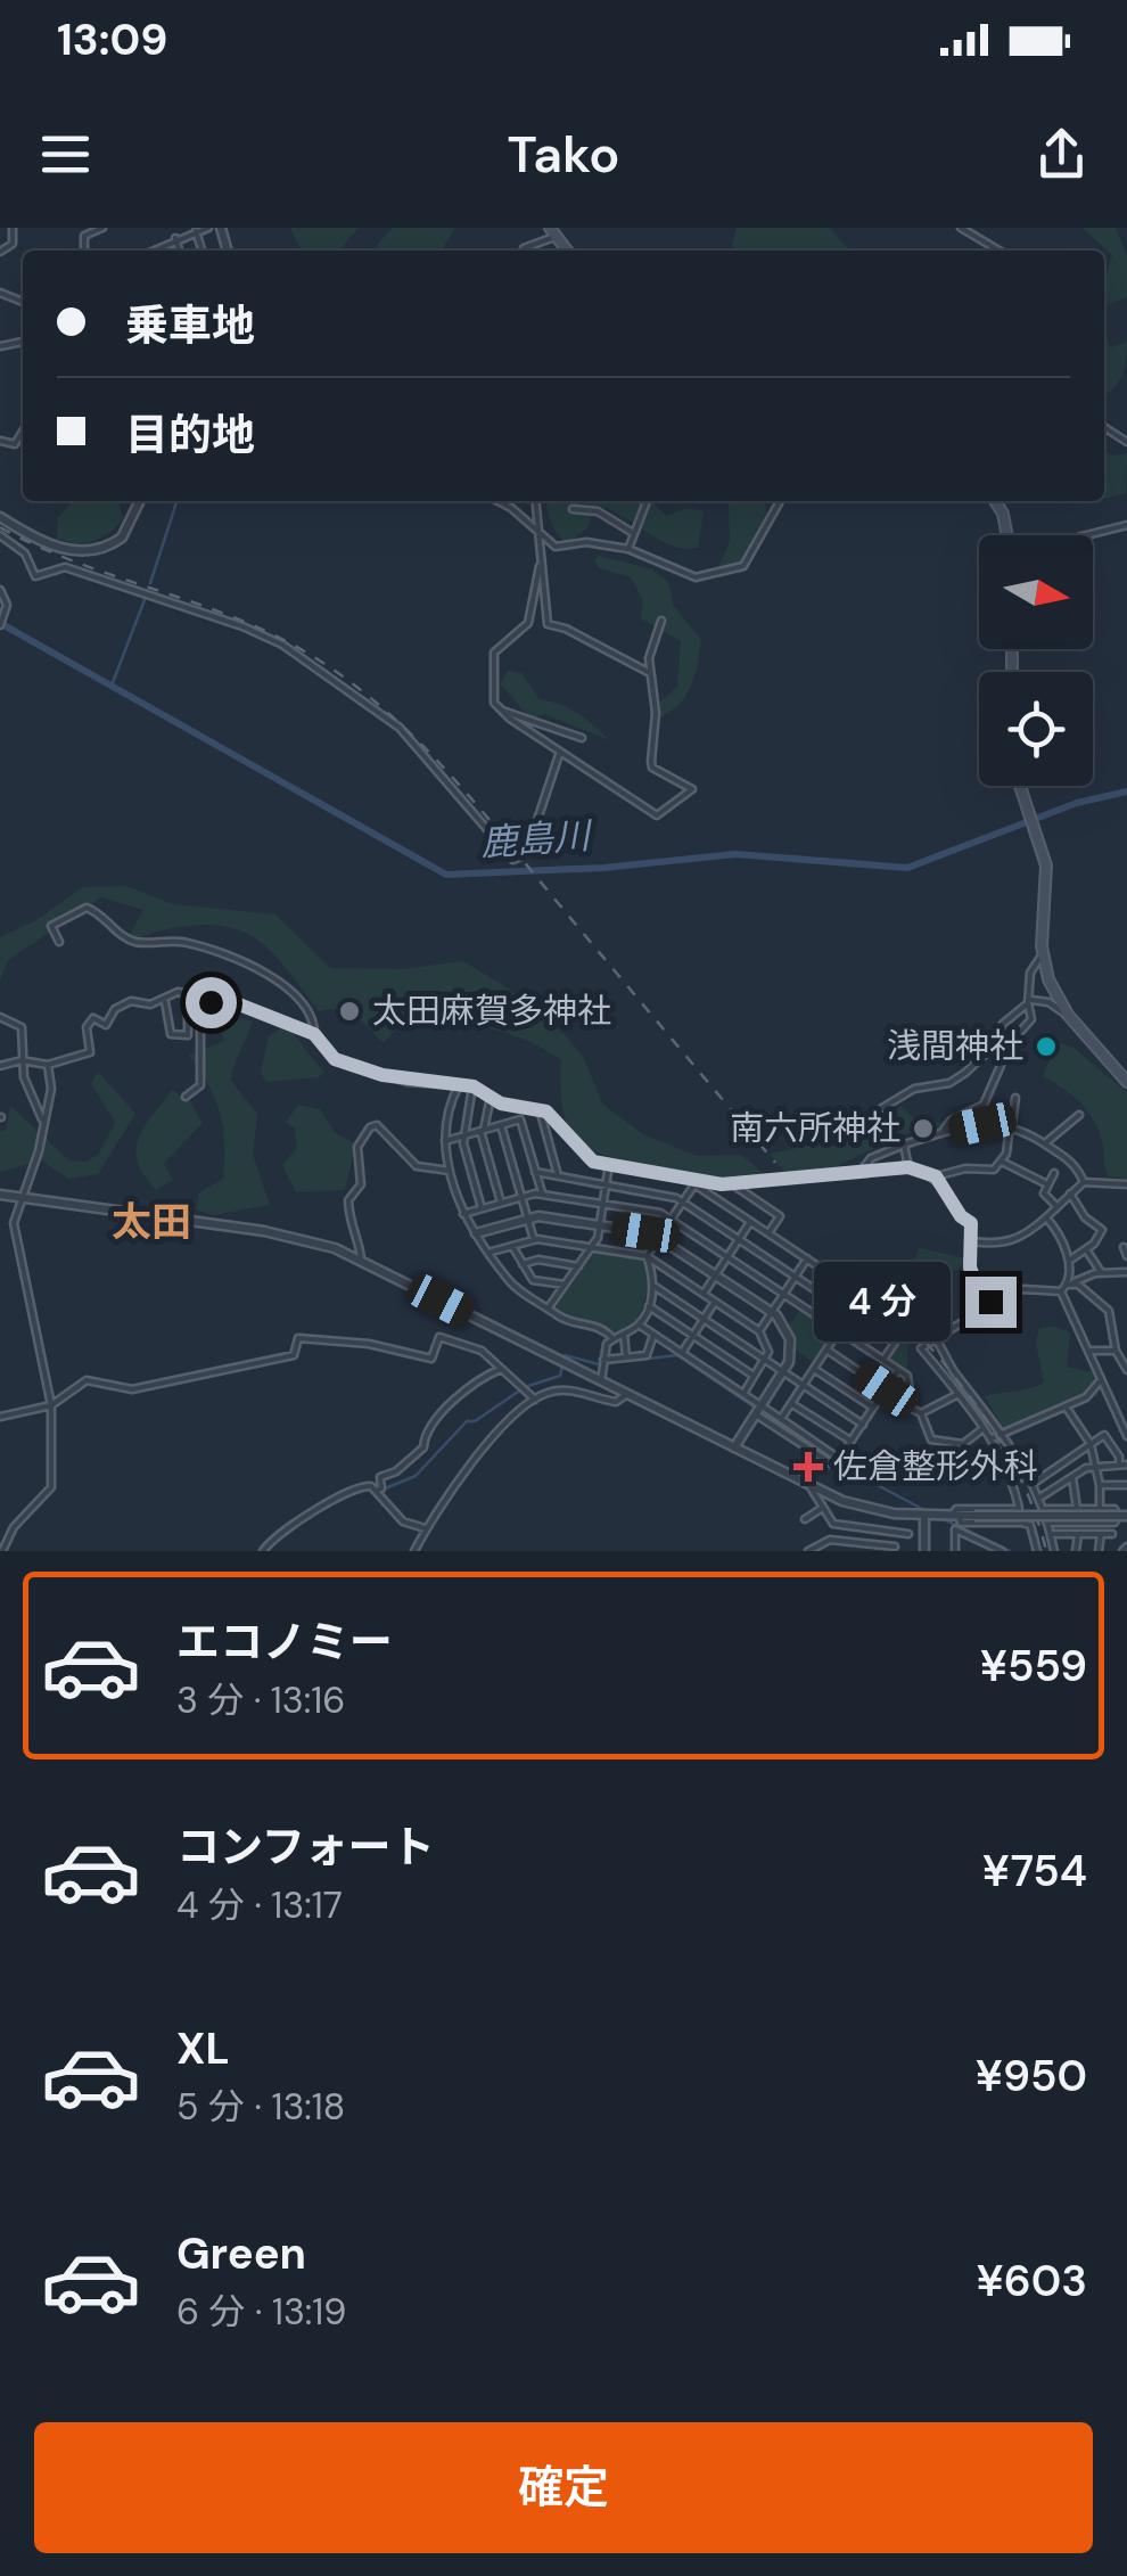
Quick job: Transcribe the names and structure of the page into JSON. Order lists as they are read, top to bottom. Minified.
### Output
{"districts":["太田"],"water":["鹿島川"],"places":{"other":["太田麻賀多神社","浅間神社","南六所神社"],"health":["佐倉整形外科"]},"north":"right","page":{"status":"13:09","header":"Tako","banner":["乗車地","目的地"],"bubble":"4 分","list":[{"name":"エコノミー","note":"3 分 · 13:16","value":"¥559"},{"name":"コンフォート","note":"4 分 · 13:17","value":"¥754"},{"name":"XL","note":"5 分 · 13:18","value":"¥950"},{"name":"Green","note":"6 分 · 13:19","value":"¥603"}],"buttons":"確定"}}
